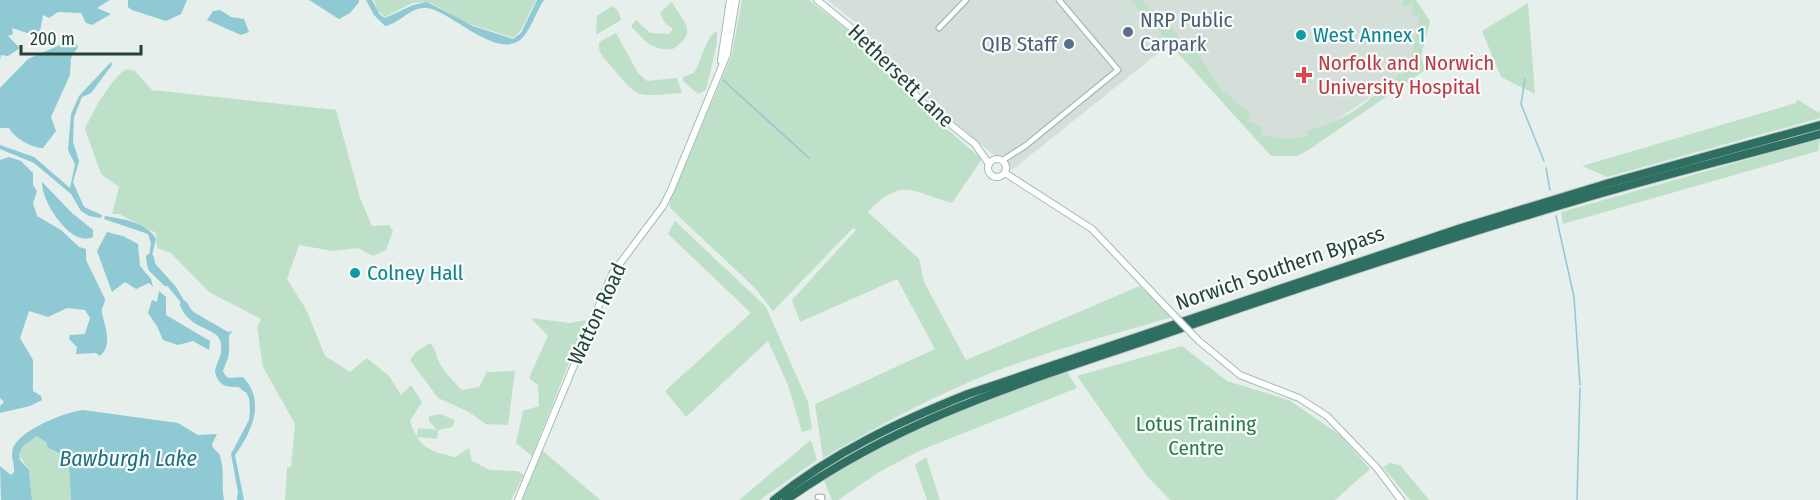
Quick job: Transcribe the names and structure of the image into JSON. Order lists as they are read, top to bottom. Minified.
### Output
{"streets":{"highway":["Norwich Southern Bypass"],"street":["Hethersett Lane","Watton Road"]},"water":["Bawburgh Lake"],"parks":["Lotus Training Centre"],"places":{"other":["NRP Public Carpark","West Annex 1","QIB Staff","Colney Hall"],"health":["Norfolk and Norwich University Hospital"]},"scale_bar":"200 m"}
